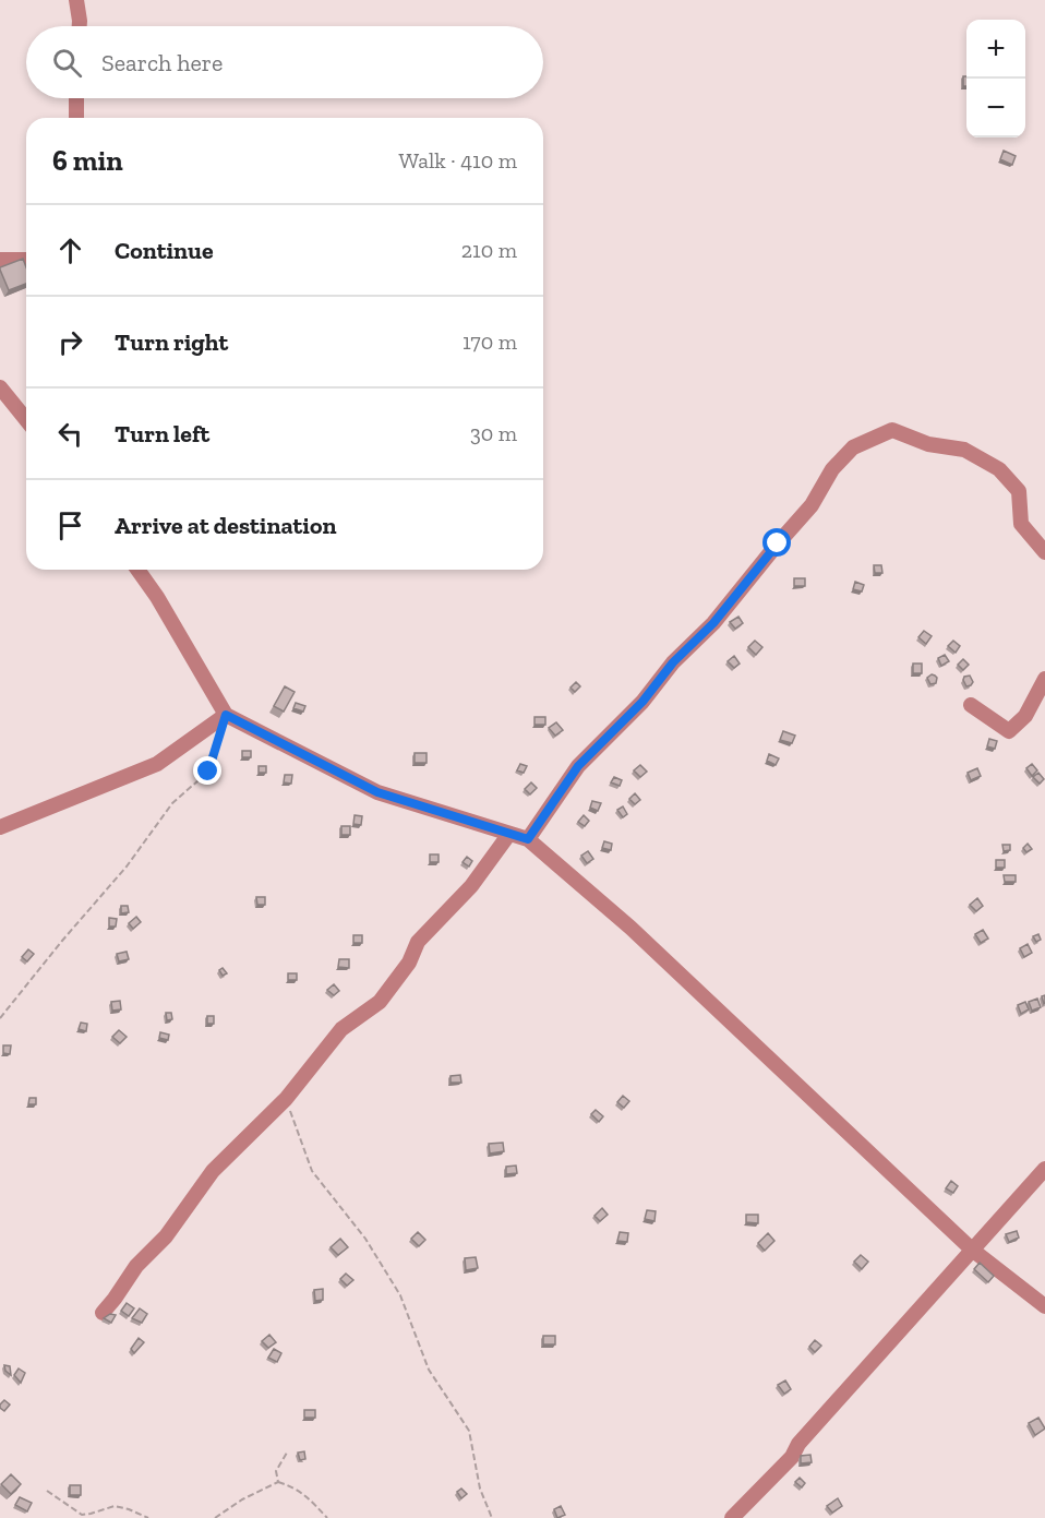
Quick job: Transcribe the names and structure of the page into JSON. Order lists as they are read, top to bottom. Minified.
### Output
{"page":{"map_buttons":["+","−"],"search":"Search here","heading":["6 min","Walk · 410 m"],"list":[["Continue","210 m"],["Turn right","170 m"],["Turn left","30 m"],"Arrive at destination"]}}
